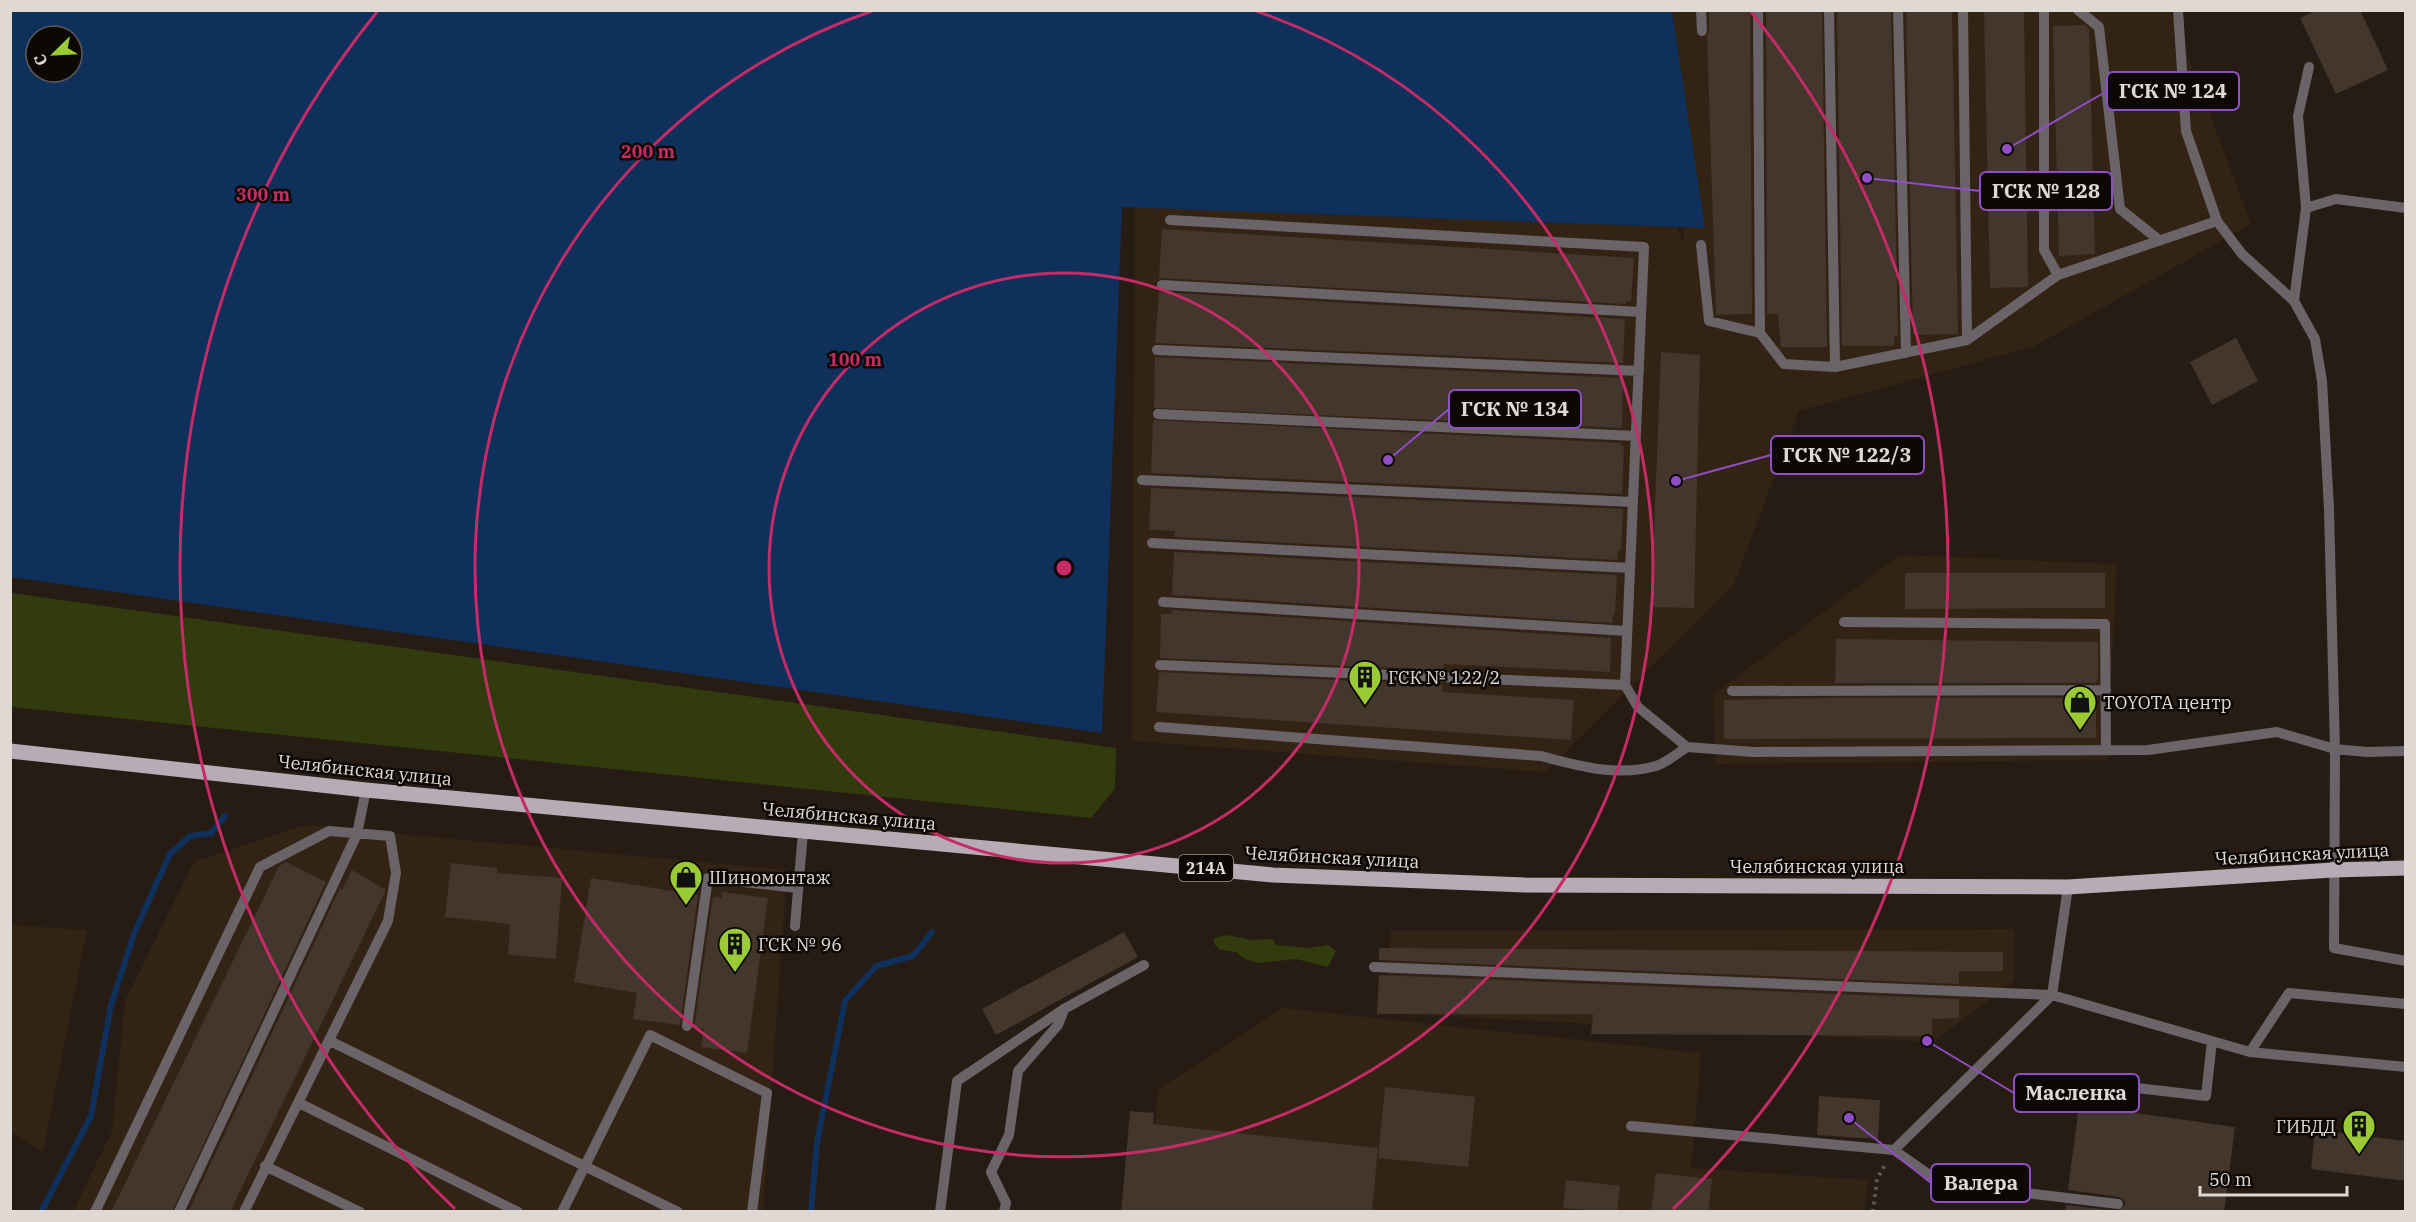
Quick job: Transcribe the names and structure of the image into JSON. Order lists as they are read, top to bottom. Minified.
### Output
{"streets":{"main road":["Челябинская улица","214А"]},"places":{"other":["ГСК № 124","ГСК № 128","ГСК № 134","ГСК № 122/3","Масленка","Валера"],"building":["ГСК № 122/2","ГСК № 96","ГИБДД"],"shop":["TOYOTA центр","Шиномонтаж"]},"scale_bar":"50 m","north":"bottom left","rings":["200 m","300 m","100 m"]}
